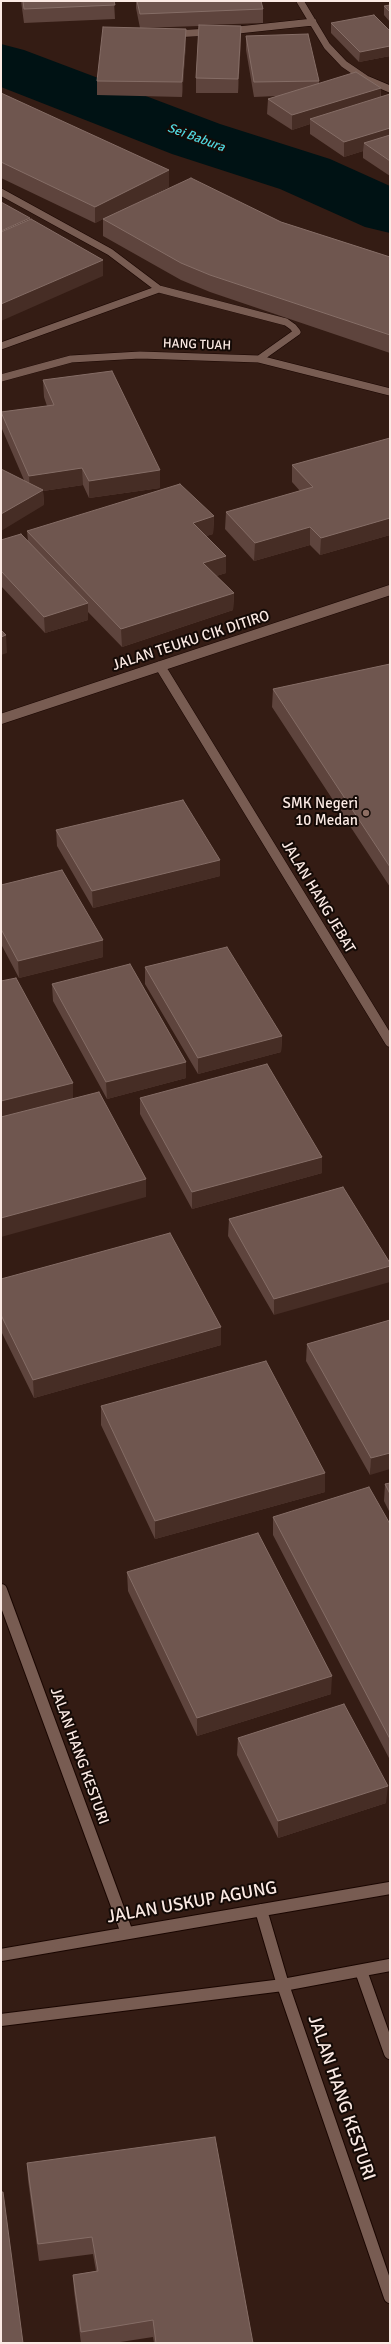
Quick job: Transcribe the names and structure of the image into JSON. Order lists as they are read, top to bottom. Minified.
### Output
{"streets":{"street":["HANG TUAH","JALAN TEUKU CIK DITIRO","JALAN HANG JEBAT","JALAN HANG KESTURI","JALAN USKUP AGUNG"]},"crossings":[["JALAN TEUKU CIK DITIRO","JALAN HANG JEBAT"],["JALAN HANG KESTURI","JALAN USKUP AGUNG"]],"water":["Sei Babura"],"places":["SMK Negeri 10 Medan"]}
